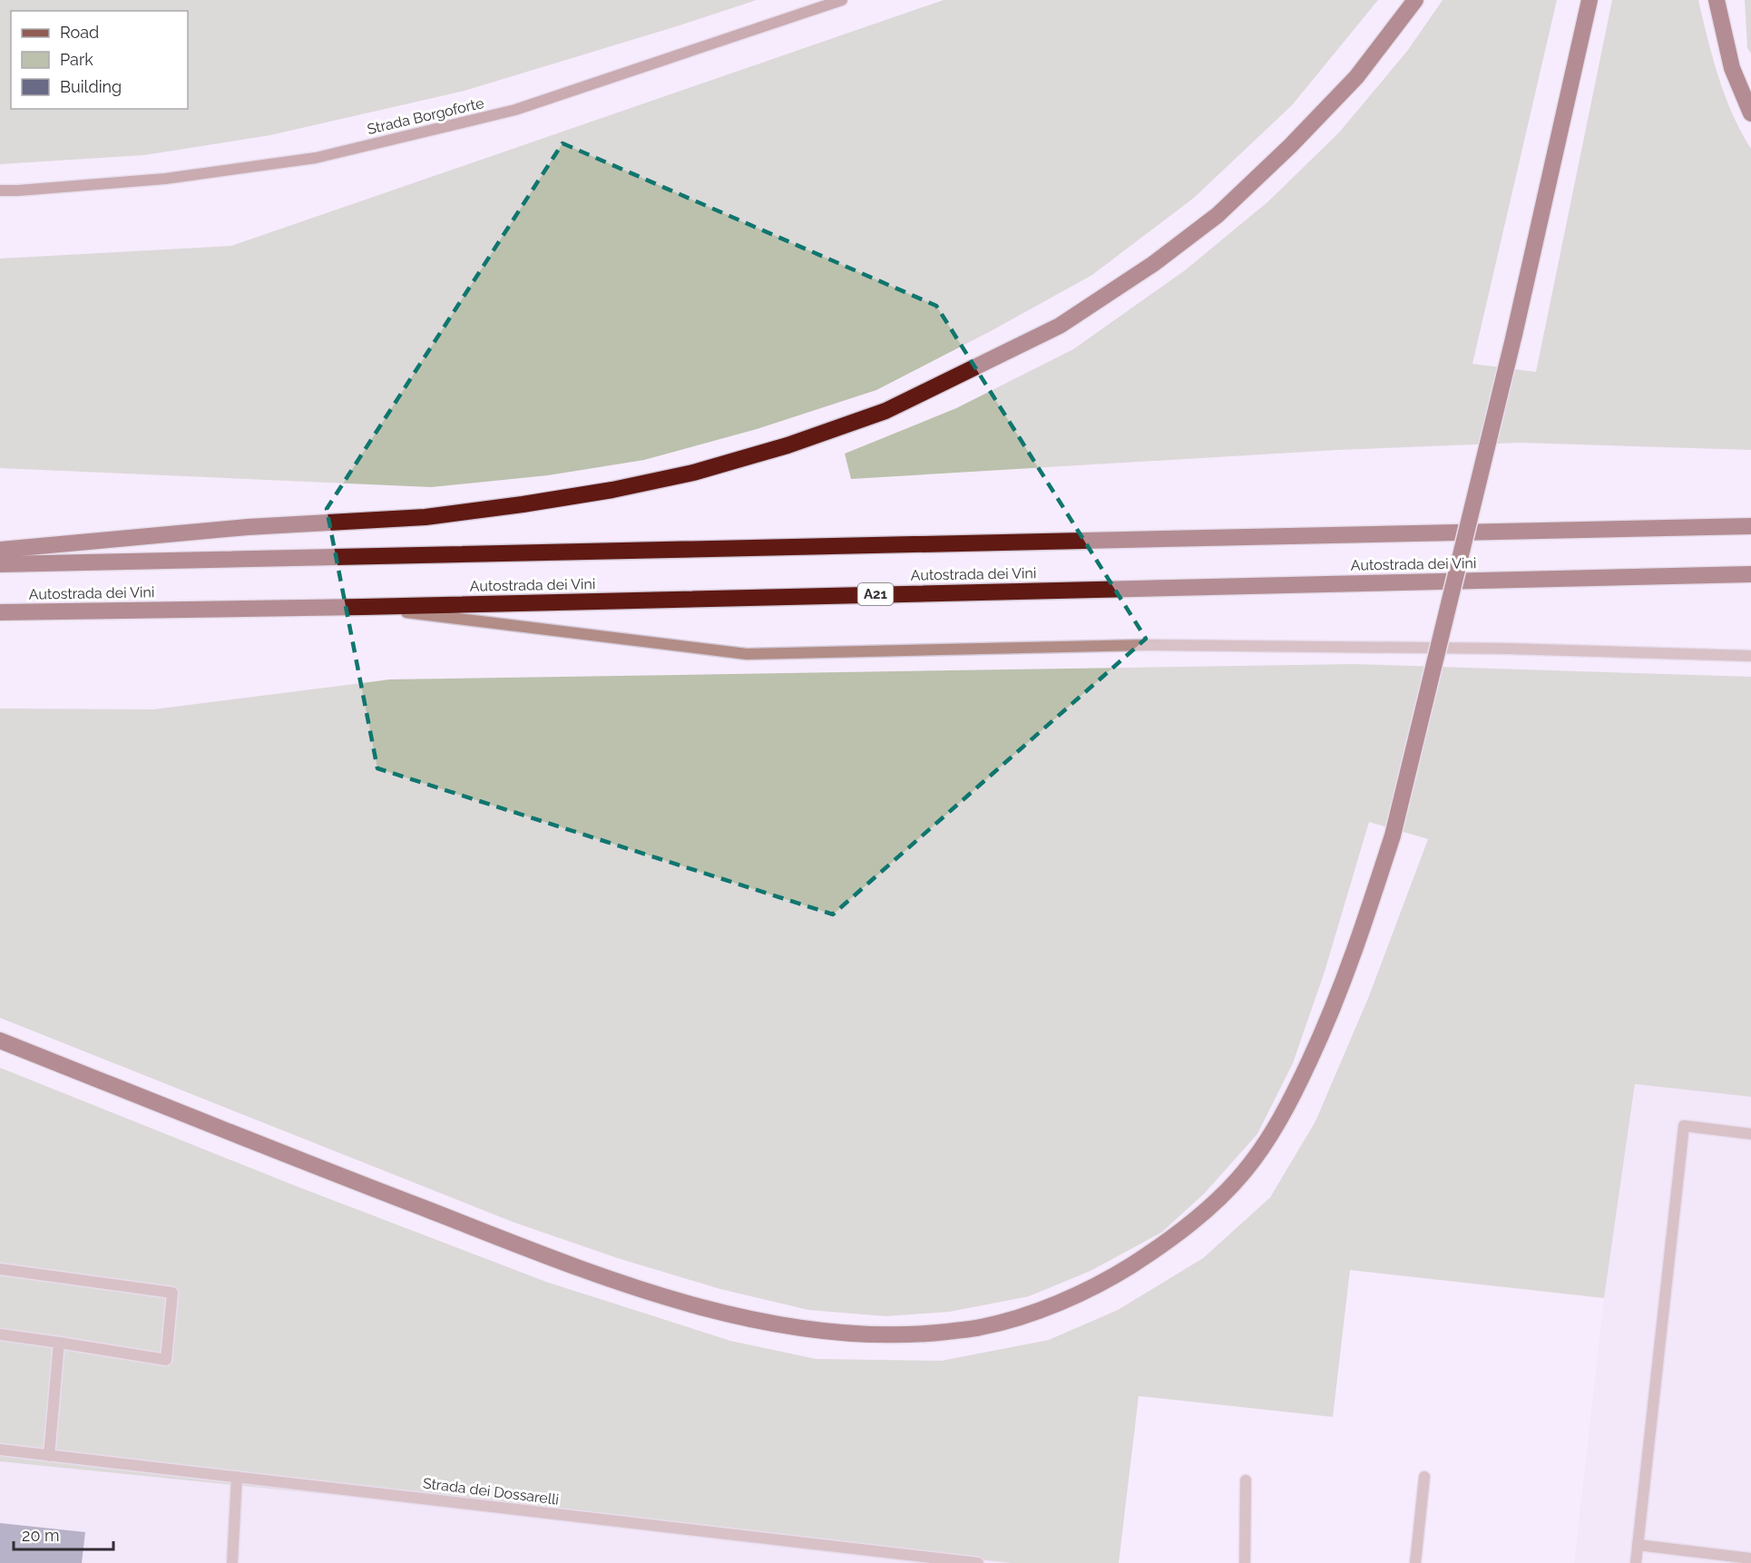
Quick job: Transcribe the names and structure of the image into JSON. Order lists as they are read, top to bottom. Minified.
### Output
{"streets":{"highway":["Autostrada dei Vini","A21"],"main road":["Strada Borgoforte"],"street":["Strada dei Dossarelli"]},"legend":["Road","Park","Building"],"scale_bar":"20 m"}
